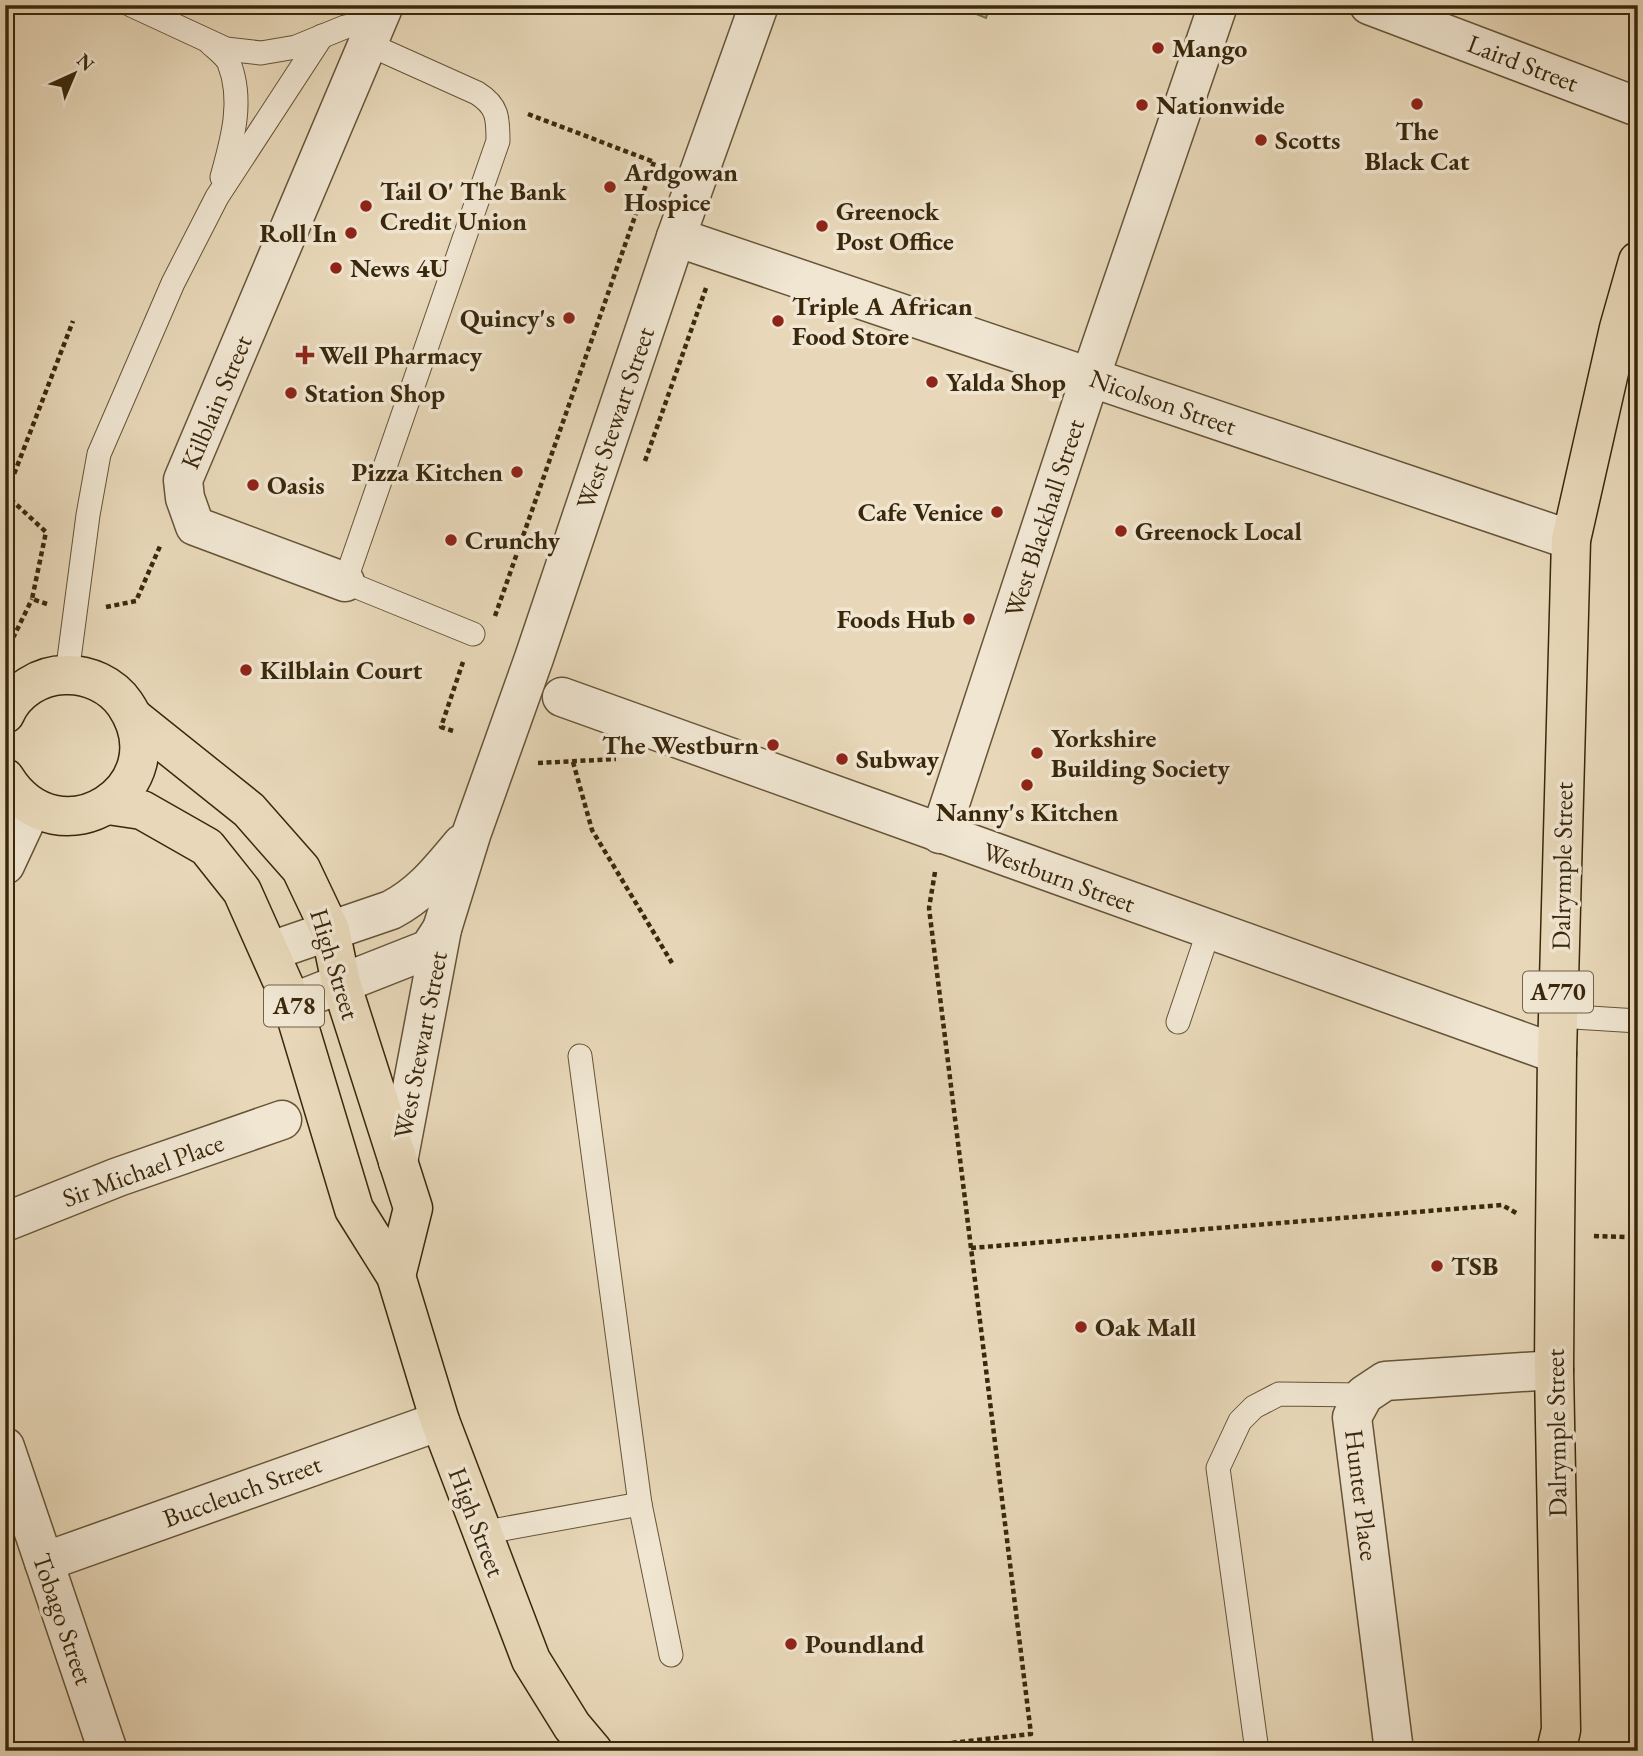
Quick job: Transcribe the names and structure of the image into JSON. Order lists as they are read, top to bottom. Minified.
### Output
{"streets":{"main road":["Dalrymple Street","High Street","A770","A78"],"street":["Laird Street","Kilblain Street","Nicolson Street","West Stewart Street","West Blackhall Street","Westburn Street","Sir Michael Place","Buccleuch Street","Hunter Place","Tobago Street"]},"crossings":[["Nicolson Street","West Stewart Street"],["Nicolson Street","West Blackhall Street"],["Nicolson Street","Dalrymple Street"],["West Stewart Street","High Street"],["West Blackhall Street","Westburn Street"],["Dalrymple Street","Westburn Street"],["Dalrymple Street","Hunter Place"],["High Street","A78"],["High Street","Buccleuch Street"],["Buccleuch Street","Tobago Street"]],"places":{"other":["Mango","The Black Cat","Nationwide","Scotts","Ardgowan Hospice","Tail O' The Bank Credit Union","Greenock Post Office","Roll In","News 4U","Quincy's","Triple A African Food Store","Yalda Shop","Station Shop","Pizza Kitchen","Oasis","Cafe Venice","Greenock Local","Crunchy","Foods Hub","Kilblain Court","The Westburn","Yorkshire Building Society","Subway","Nanny's Kitchen","TSB","Oak Mall","Poundland"],"health":["Well Pharmacy"]},"north":"top right"}
